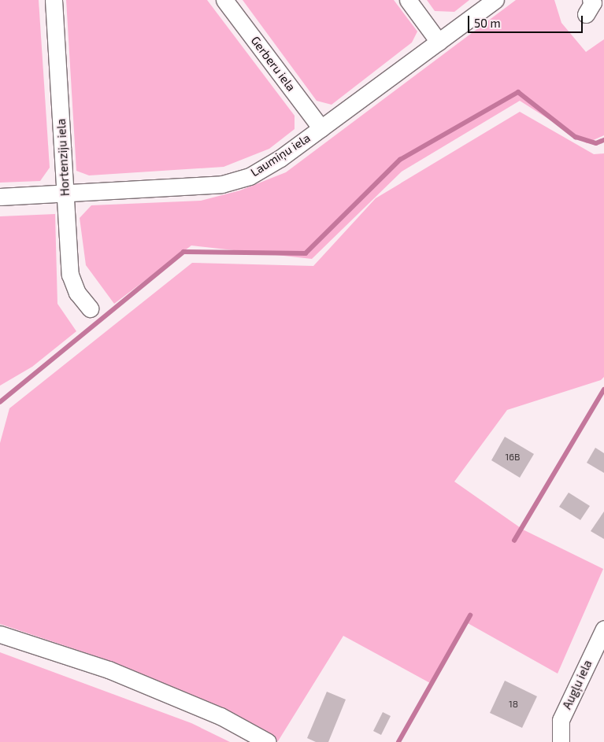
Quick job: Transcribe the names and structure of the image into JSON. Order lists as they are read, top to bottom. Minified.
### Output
{"streets":{"street":["Gerberu iela","Laumiņu iela","Hortenziju iela","Augļu iela"]},"crossings":[["Gerberu iela","Laumiņu iela"],["Laumiņu iela","Hortenziju iela"]],"house_numbers":["16B","18"],"scale_bar":"50 m"}
